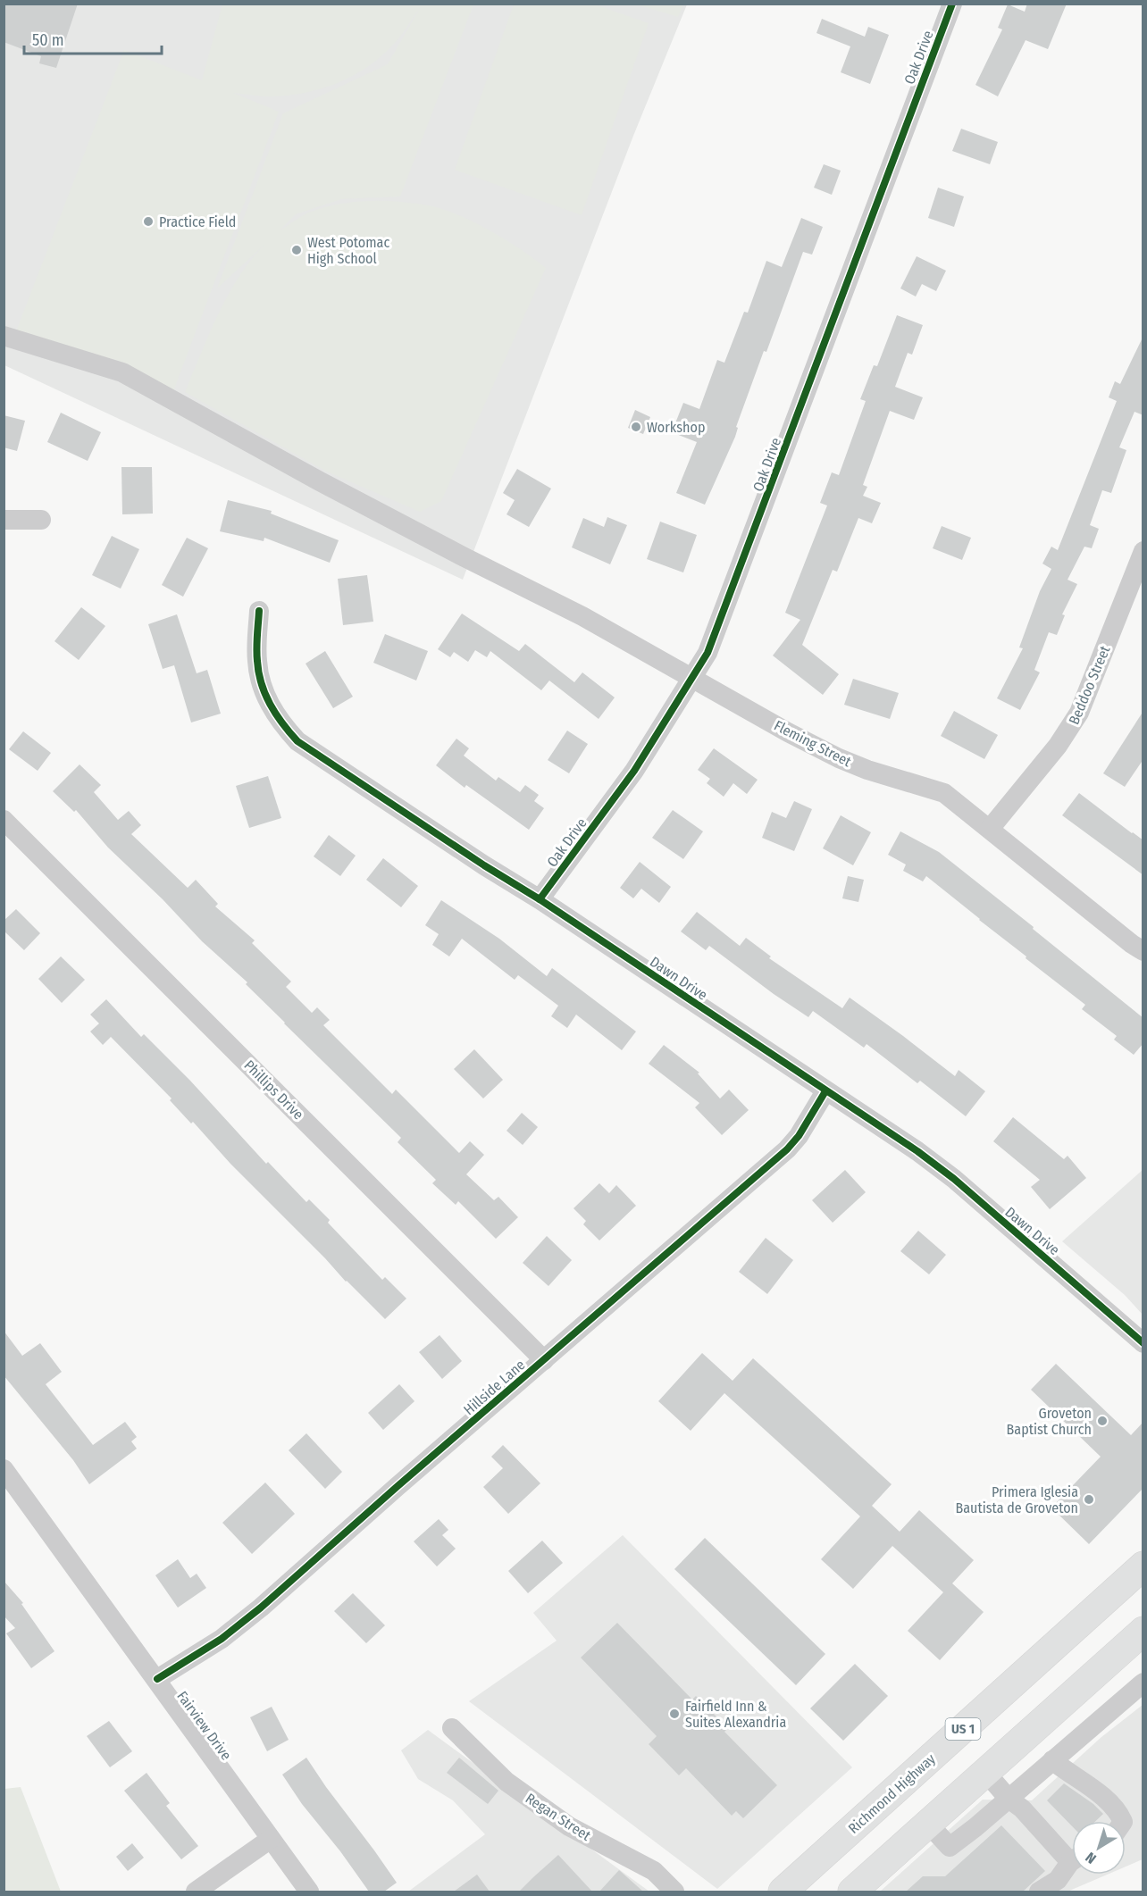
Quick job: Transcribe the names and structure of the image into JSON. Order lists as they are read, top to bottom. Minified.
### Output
{"streets":{"highway":["US 1","Richmond Highway"],"street":["Oak Drive","Beddoo Street","Fleming Street","Dawn Drive","Phillips Drive","Hillside Lane","Fairview Drive","Regan Street"]},"crossings":[["Oak Drive","Fleming Street"],["Oak Drive","Dawn Drive"],["Beddoo Street","Fleming Street"],["Dawn Drive","Hillside Lane"],["Phillips Drive","Hillside Lane"],["Hillside Lane","Fairview Drive"]],"places":["Practice Field","West Potomac High School","Workshop","Groveton Baptist Church","Primera Iglesia Bautista de Groveton","Fairfield Inn & Suites Alexandria"],"scale_bar":"50 m","north":"bottom left"}
